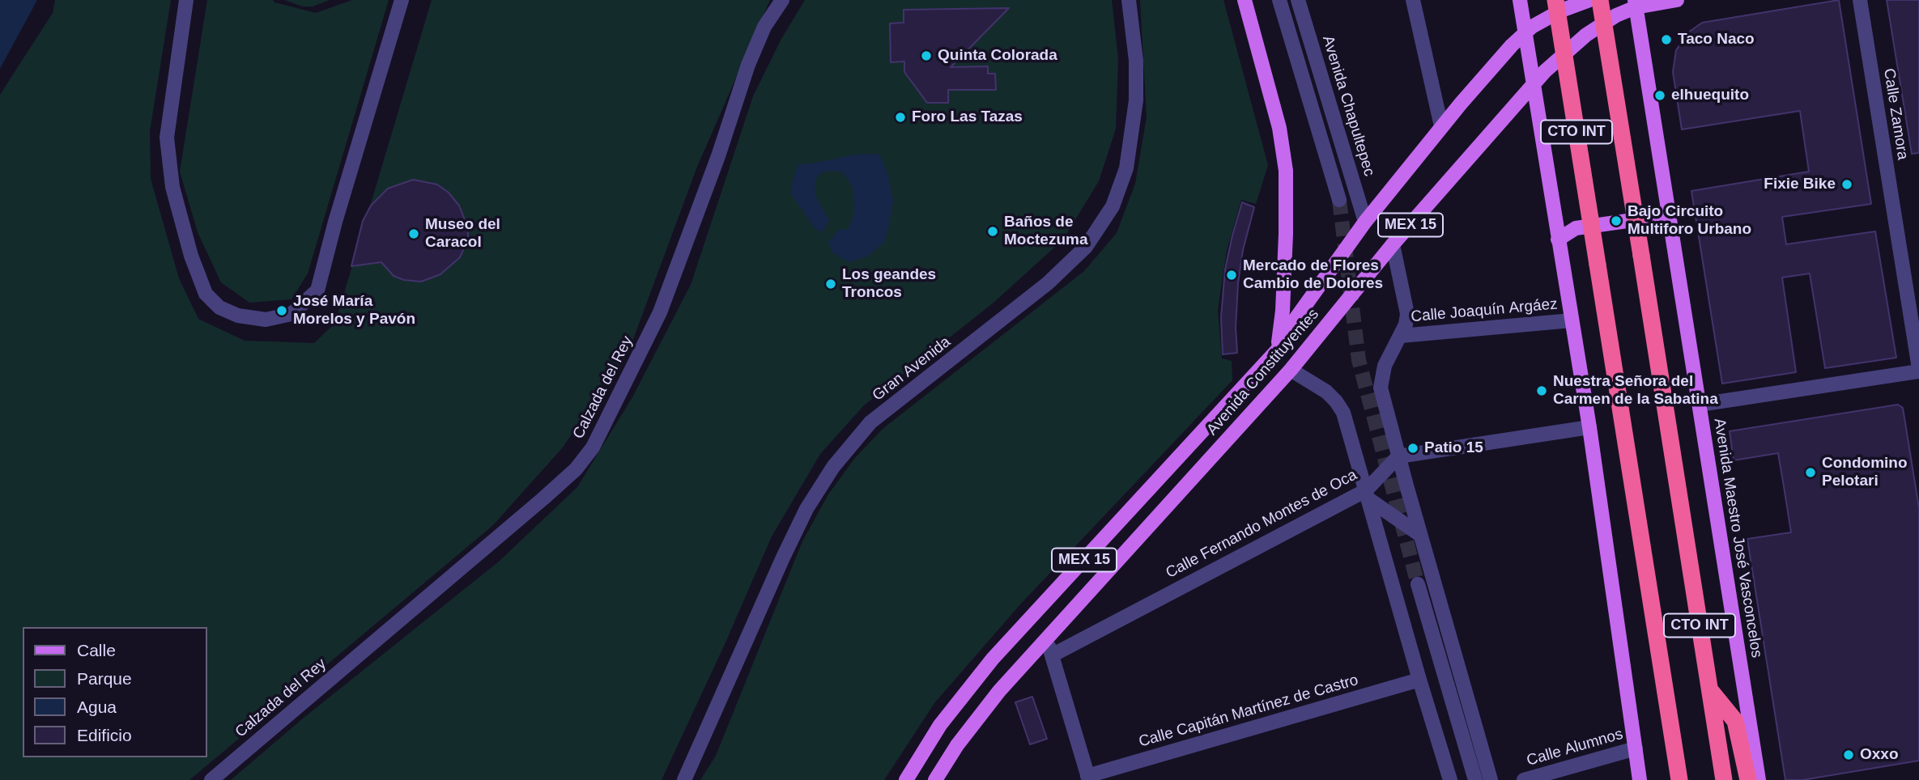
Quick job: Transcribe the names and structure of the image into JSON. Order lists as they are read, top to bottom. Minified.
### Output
{"streets":{"highway":["CTO INT"],"main road":["MEX 15","Avenida Constituyentes","Avenida Maestro José Vasconcelos"],"street":["Avenida Chapultepec","Calle Zamora","Calle Joaquín Argáez","Gran Avenida","Calzada del Rey","Calle Fernando Montes de Oca","Calle Capitán Martínez de Castro","Calle Alumnos"]},"crossings":[["Avenida Chapultepec","Avenida Constituyentes"],["CTO INT","Calle Joaquín Argáez"],["CTO INT","Avenida Constituyentes"],["CTO INT","Calle Alumnos"],["Avenida Constituyentes","Avenida Maestro José Vasconcelos"]],"places":["Taco Naco","Quinta Colorada","elhuequito","Foro Las Tazas","Fixie Bike","Bajo Circuito Multiforo Urbano","Baños de Moctezuma","Museo del Caracol","Mercado de Flores Cambio de Dolores","Los geandes Troncos","José María Morelos y Pavón","Nuestra Señora del Carmen de la Sabatina","Patio 15","Condomino Pelotari","Oxxo"],"legend":["Calle","Parque","Agua","Edificio"]}
